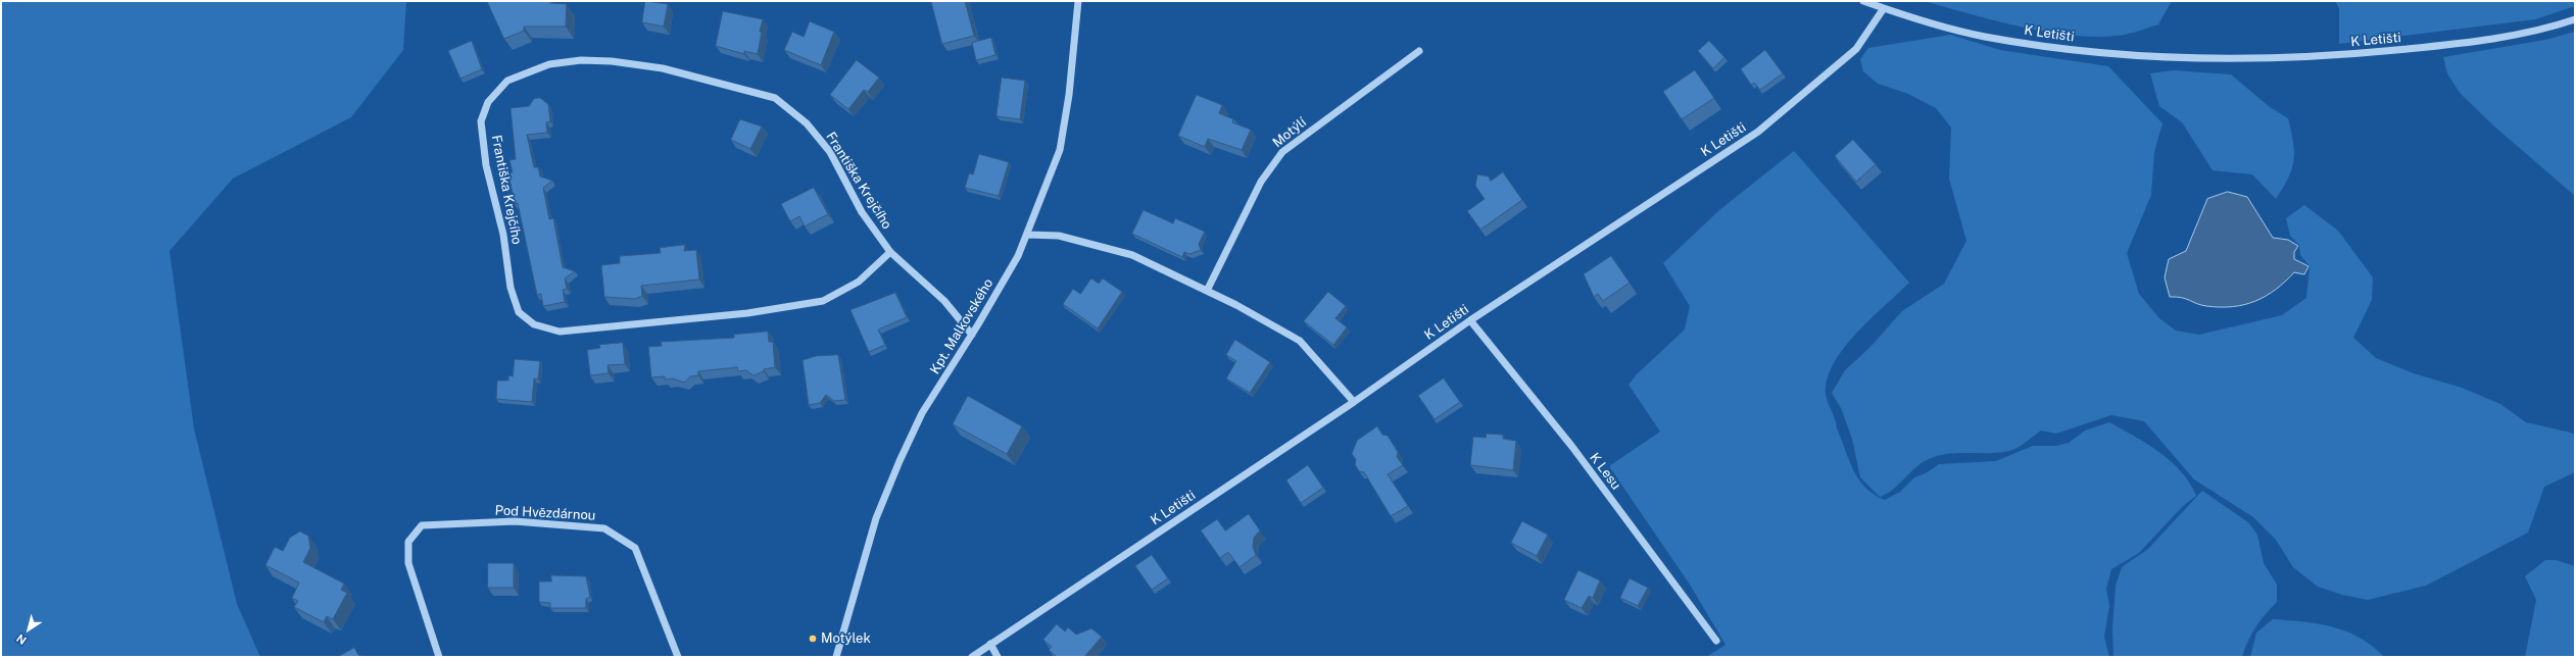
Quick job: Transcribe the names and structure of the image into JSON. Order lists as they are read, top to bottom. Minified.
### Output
{"streets":{"street":["K Letišti","Motýlí","Františka Krejčího","Kpt. Malkovského","K Lesu","Pod Hvězdárnou"]},"crossings":[["K Letišti","K Lesu"],["Františka Krejčího","Kpt. Malkovského"]],"places":["Motýlek"],"north":"bottom left"}
